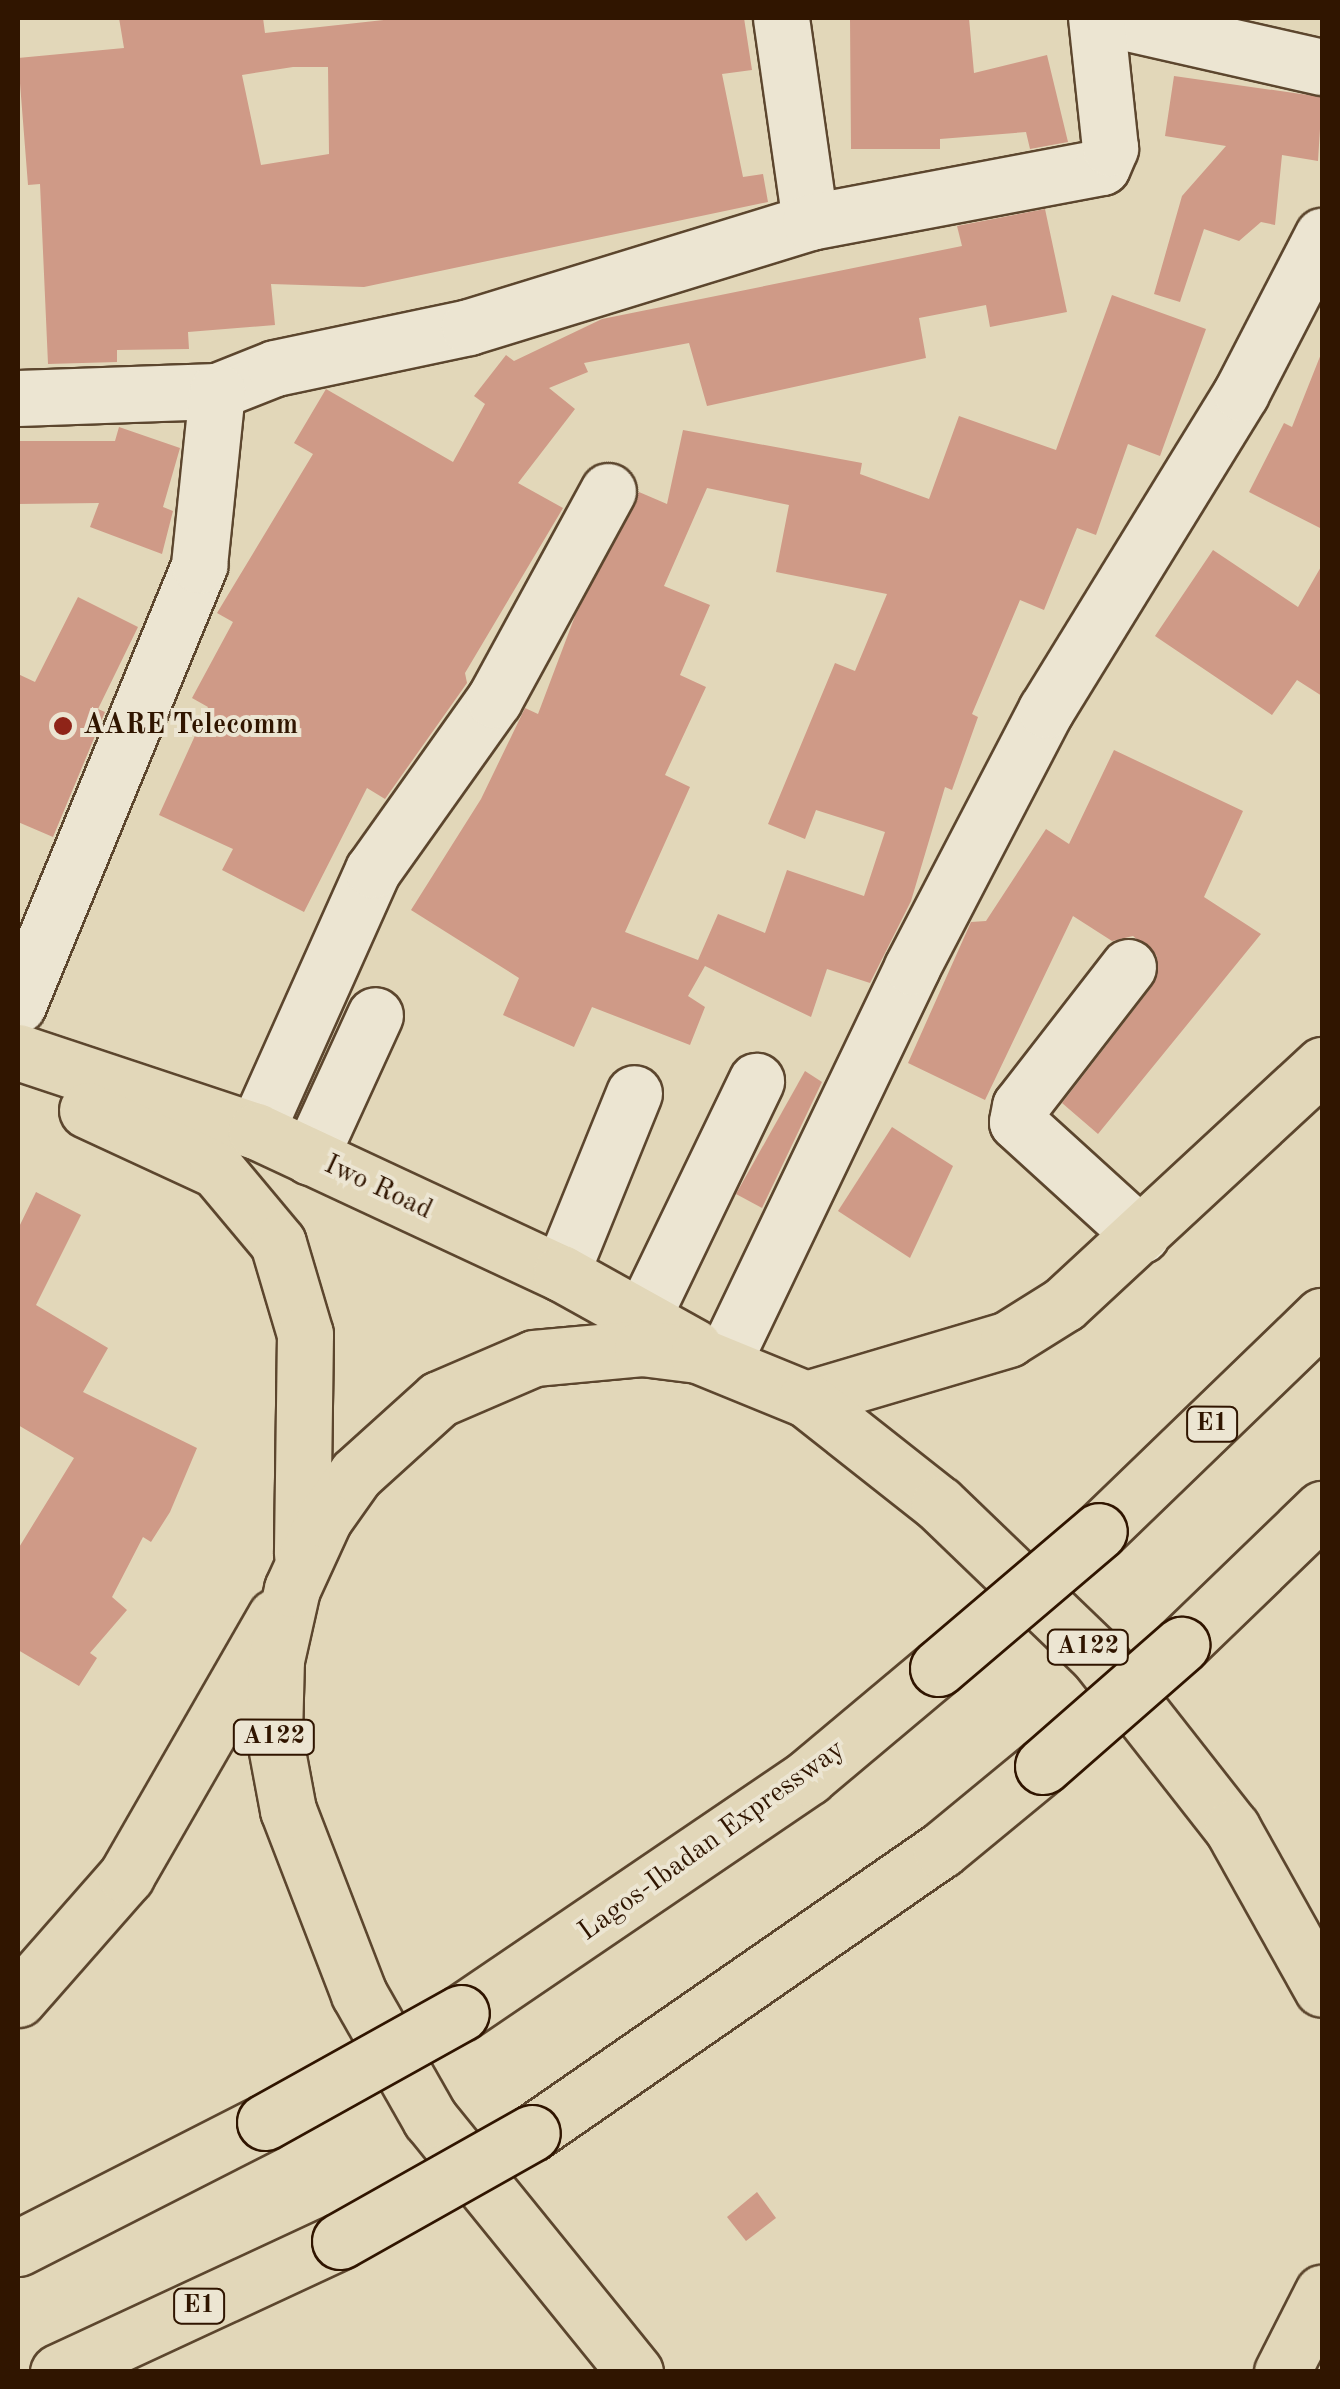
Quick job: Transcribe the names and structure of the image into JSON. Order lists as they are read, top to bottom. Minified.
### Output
{"streets":{"highway":["Iwo Road","E1","A122","Lagos-Ibadan Expressway"]},"crossings":[["Iwo Road","A122"]],"places":["AARE Telecomm"]}
